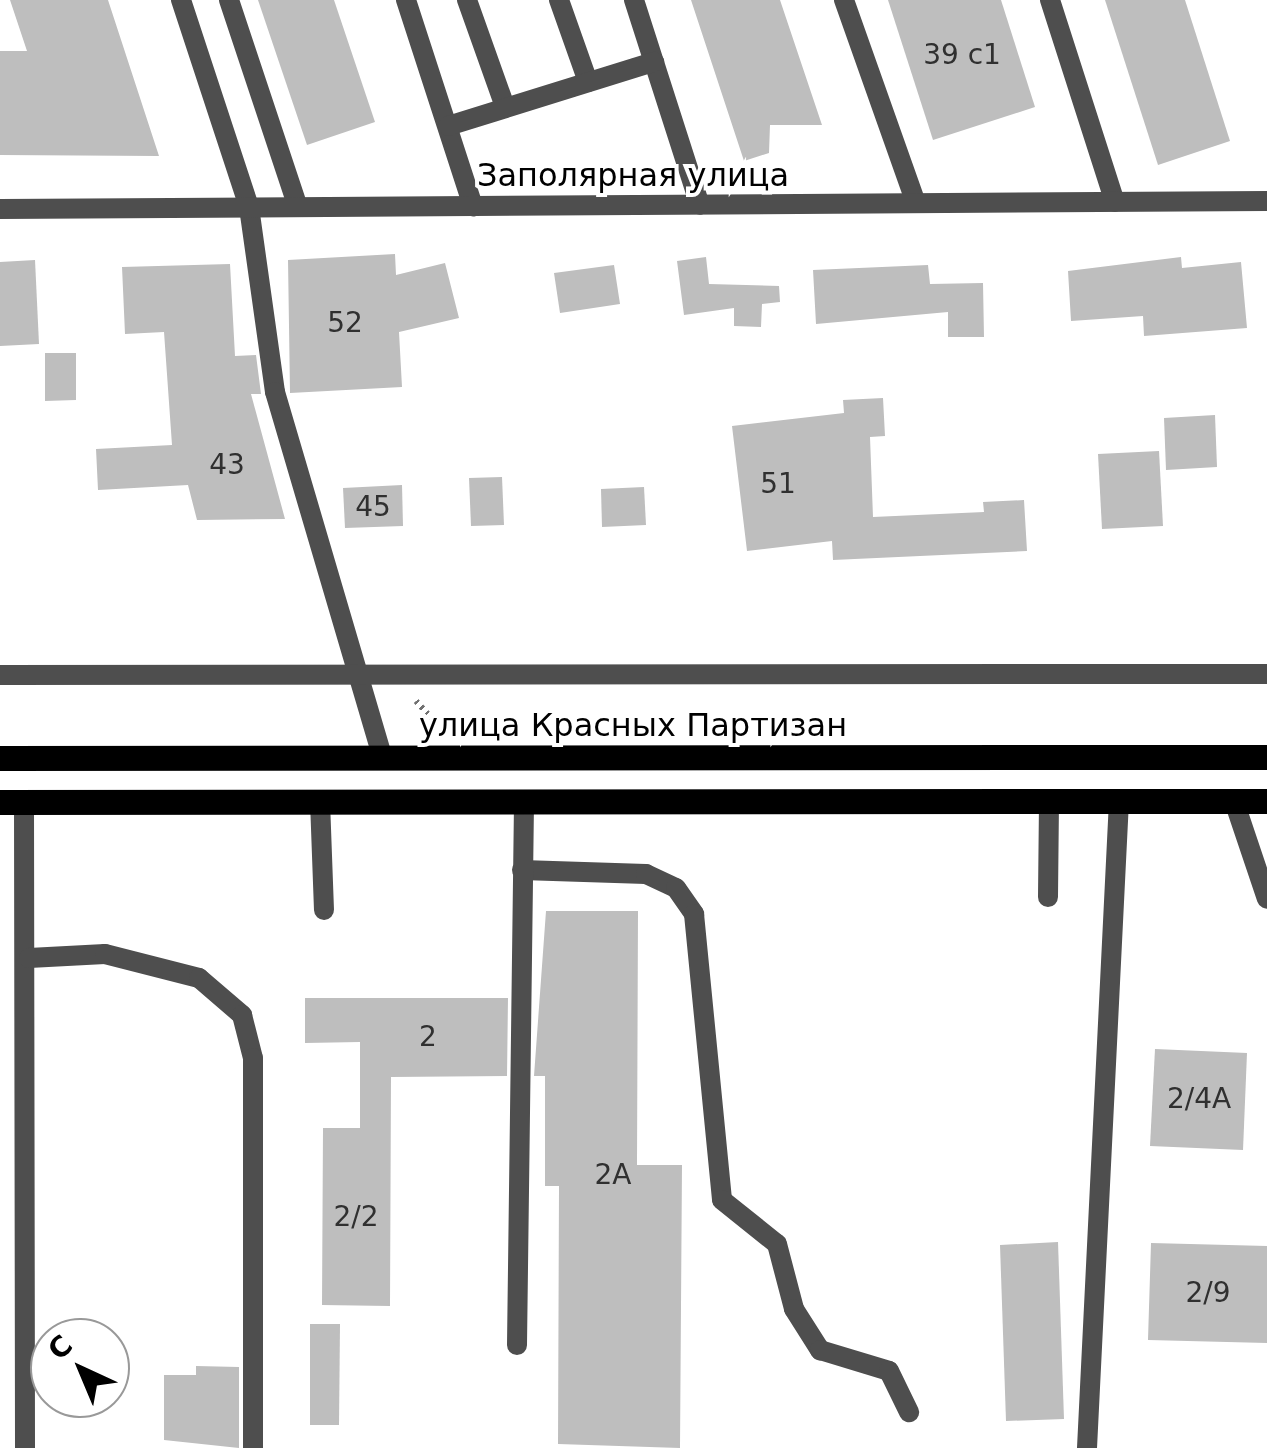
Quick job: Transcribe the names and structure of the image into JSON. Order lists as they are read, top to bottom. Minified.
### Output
{"streets":{"main road":["улица Красных Партизан"],"street":["Заполярная улица"]},"house_numbers":["39 с1","52","43","51","45","2","2/4А","2А","2/2","2/9"],"north":"top left"}
